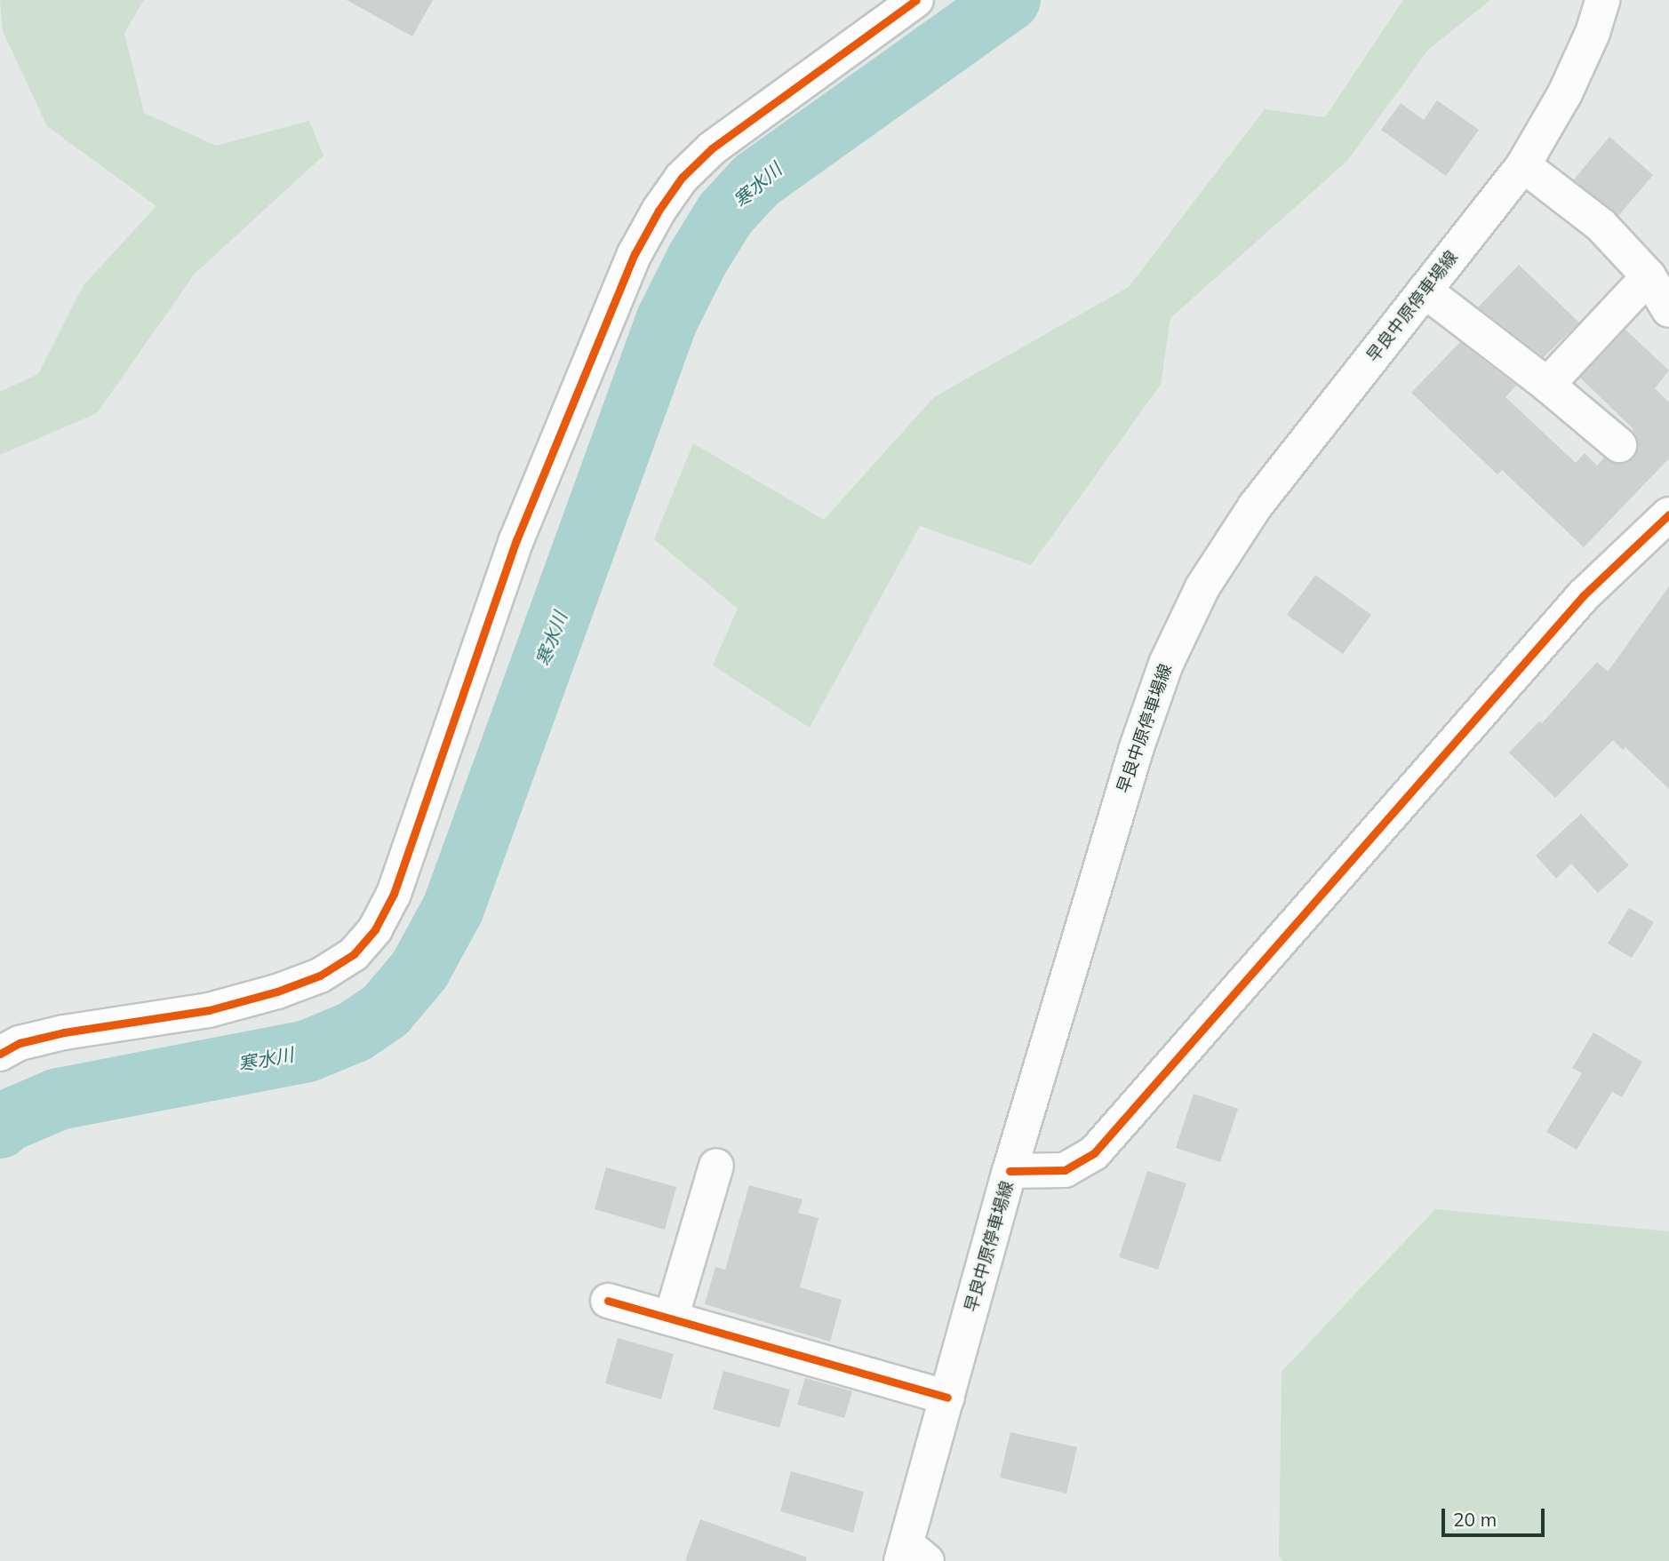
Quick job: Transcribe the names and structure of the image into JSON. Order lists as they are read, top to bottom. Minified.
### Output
{"streets":{"street":["早良中原停車場線"]},"water":["寒水川"],"scale_bar":"20 m"}
